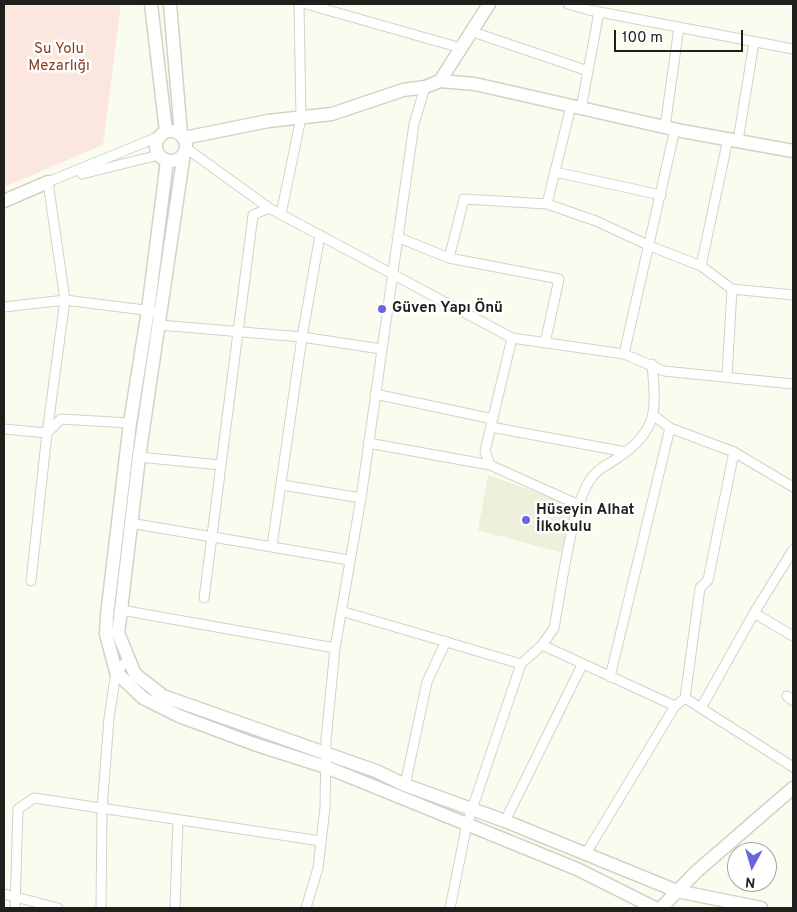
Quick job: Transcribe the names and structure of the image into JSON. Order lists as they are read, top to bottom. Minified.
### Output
{"parks":["Su Yolu Mezarlığı"],"places":["Güven Yapı Önü","Hüseyin Alhat İlkokulu"],"scale_bar":"100 m","north":"bottom"}
